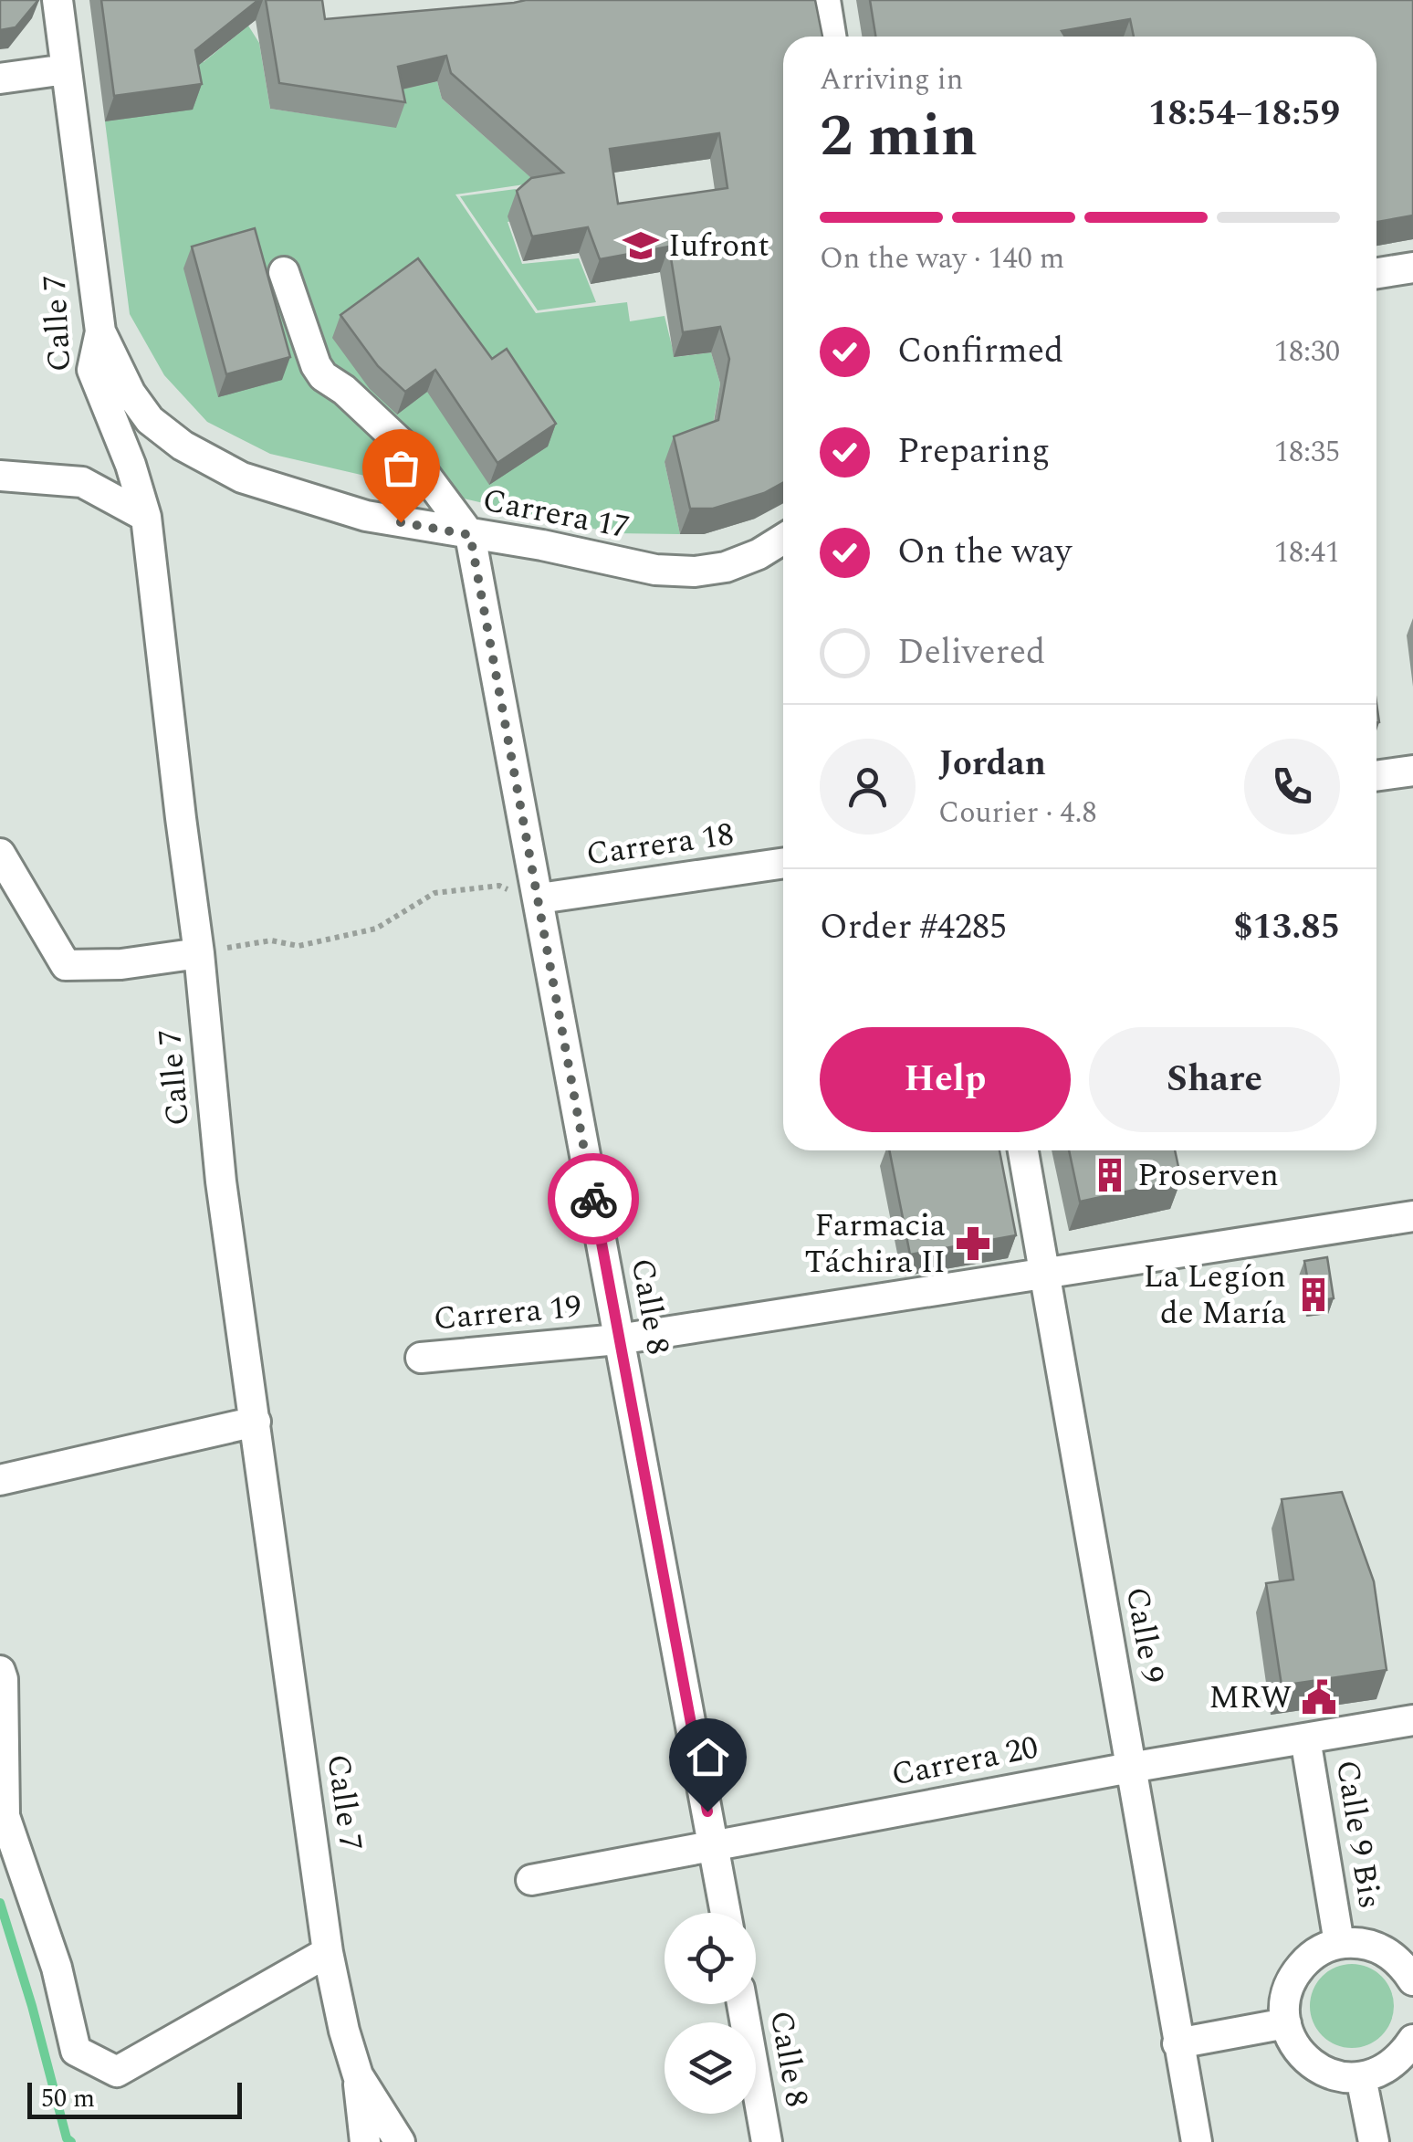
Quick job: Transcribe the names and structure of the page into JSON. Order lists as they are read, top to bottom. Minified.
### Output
{"streets":{"street":["Calle 7","Carrera 17","Carrera 18","Calle 8","Carrera 19","Calle 9","Carrera 20","Calle 9 Bis"]},"crossings":[["Calle 7","Carrera 17"],["Carrera 17","Calle 8"],["Carrera 18","Calle 8"],["Calle 8","Carrera 19"],["Calle 8","Carrera 20"],["Carrera 19","Calle 9"],["Calle 9","Carrera 20"],["Carrera 20","Calle 9 Bis"]],"places":{"school or university":["Iufront"],"building":["Proserven","La Legíon de María"],"pharmacy":["Farmacia Táchira II"],"public building":["MRW"]},"scale_bar":"50 m","page":{"heading":["2 min","Arriving in","18:54–18:59"],"panel":["Jordan","Courier · 4.8","Order #4285","$13.85"],"bar":"On the way · 140 m","list":[["Confirmed","18:30"],["Preparing","18:35"],["On the way","18:41"],"Delivered"],"buttons":["Help","Share"],"scale":"50 m"}}
